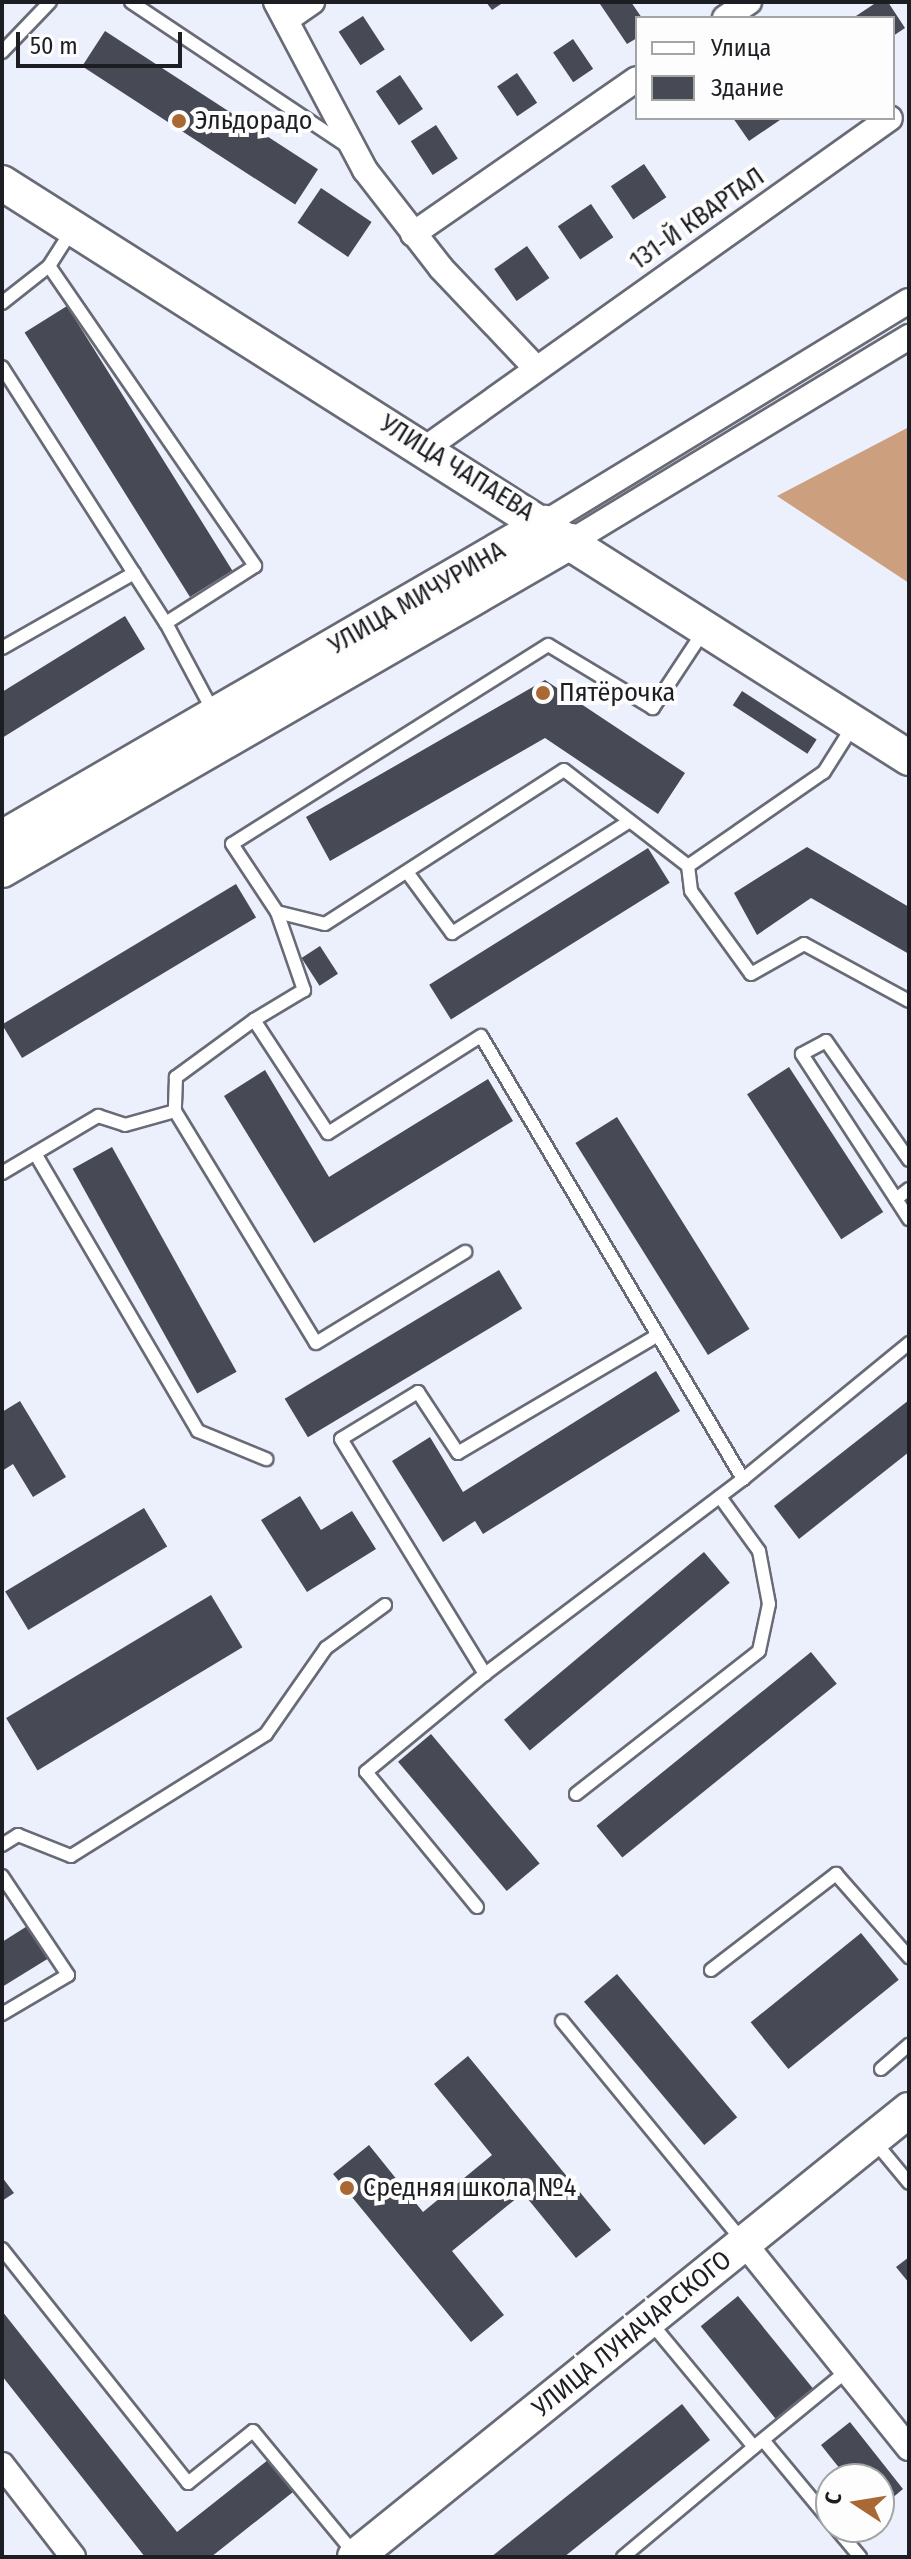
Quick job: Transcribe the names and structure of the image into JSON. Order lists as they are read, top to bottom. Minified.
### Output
{"streets":{"street":["131-Й КВАРТАЛ","УЛИЦА ЧАПАЕВА","УЛИЦА МИЧУРИНА","УЛИЦА ЛУНАЧАРСКОГО"]},"crossings":[["131-Й КВАРТАЛ","УЛИЦА ЧАПАЕВА"],["УЛИЦА ЧАПАЕВА","УЛИЦА МИЧУРИНА"]],"places":["Эльдорадо","Пятёрочка","Средняя школа №4"],"legend":["Улица","Здание"],"scale_bar":"50 m","north":"left"}
